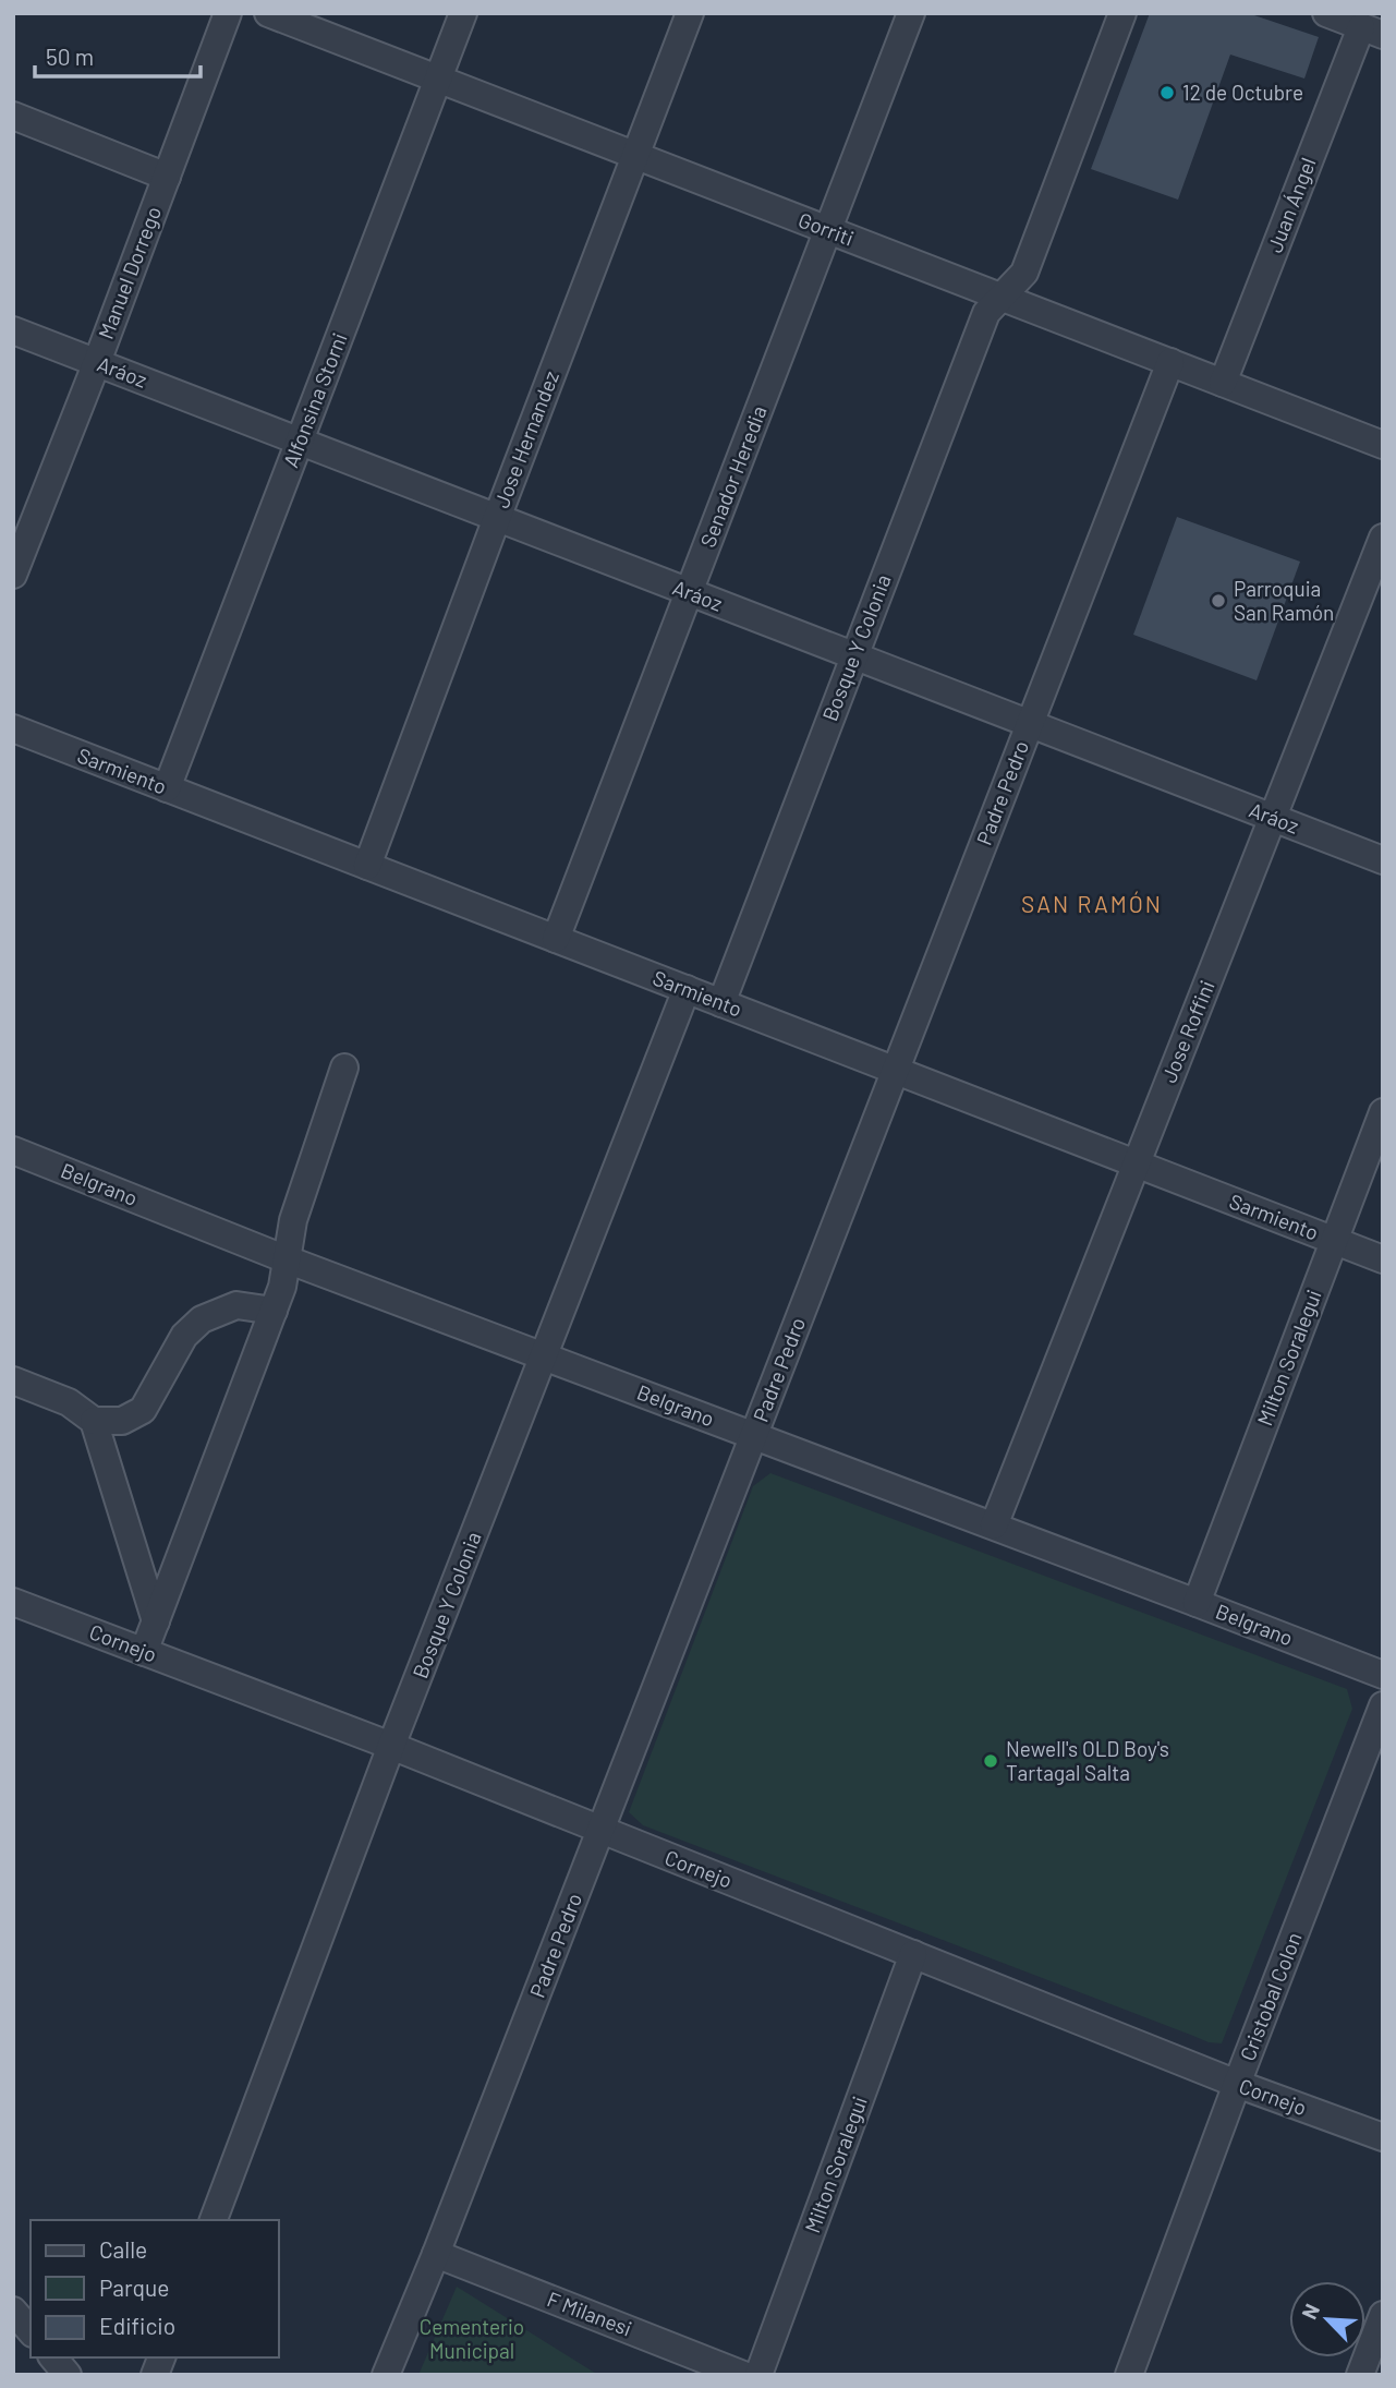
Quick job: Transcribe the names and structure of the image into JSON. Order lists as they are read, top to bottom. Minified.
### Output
{"streets":{"street":["Juan Ángel","Gorriti","Manuel Dorrego","Aráoz","Alfonsina Storni","Jose Hernandez","Senador Heredia","Bosque Y Colonia","Sarmiento","Padre Pedro","Jose Roffini","Belgrano","Milton Soralegui","Cornejo","Cristobal Colon","F Milanesi"]},"crossings":[["Juan Ángel","Gorriti"],["Gorriti","Alfonsina Storni"],["Gorriti","Jose Hernandez"],["Gorriti","Senador Heredia"],["Gorriti","Bosque Y Colonia"],["Gorriti","Padre Pedro"],["Manuel Dorrego","Aráoz"],["Aráoz","Alfonsina Storni"],["Aráoz","Jose Hernandez"],["Aráoz","Senador Heredia"],["Aráoz","Bosque Y Colonia"],["Aráoz","Padre Pedro"],["Aráoz","Jose Roffini"],["Alfonsina Storni","Sarmiento"],["Jose Hernandez","Sarmiento"],["Senador Heredia","Sarmiento"],["Bosque Y Colonia","Sarmiento"],["Bosque Y Colonia","Belgrano"],["Bosque Y Colonia","Cornejo"],["Sarmiento","Padre Pedro"],["Sarmiento","Jose Roffini"],["Sarmiento","Milton Soralegui"],["Padre Pedro","Belgrano"],["Padre Pedro","Cornejo"],["Padre Pedro","F Milanesi"],["Jose Roffini","Belgrano"],["Belgrano","Milton Soralegui"],["Milton Soralegui","Cornejo"],["Cornejo","Cristobal Colon"]],"districts":["SAN RAMÓN"],"parks":["Cementerio Municipal"],"places":["12 de Octubre","Parroquia San Ramón","Newell's OLD Boy's Tartagal Salta"],"legend":["Calle","Parque","Edificio"],"scale_bar":"50 m","north":"top left"}
